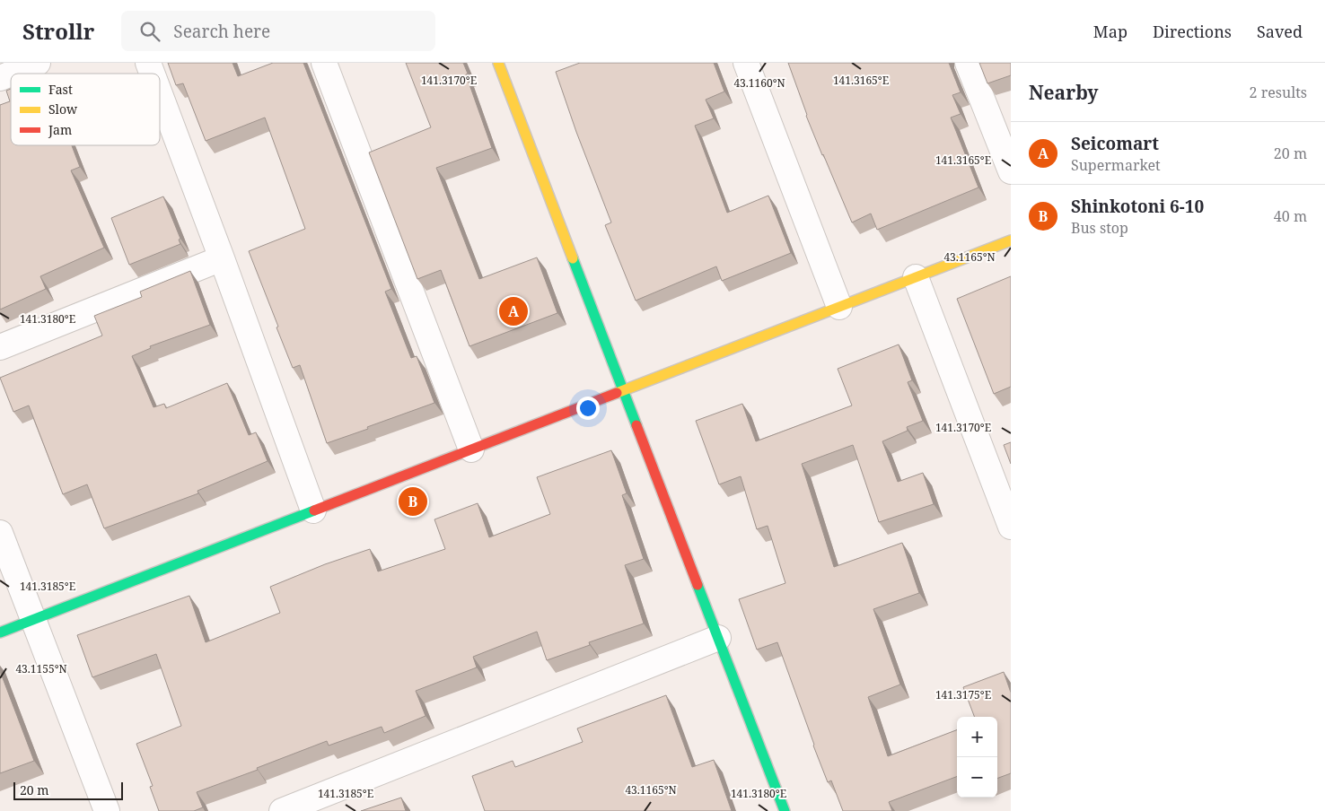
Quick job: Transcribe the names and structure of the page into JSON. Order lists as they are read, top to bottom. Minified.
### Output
{"legend":["Fast","Slow","Jam"],"scale_bar":"20 m","page":{"header":"Strollr","search":"Search here","nav":["Map","Directions","Saved"],"heading":["Nearby","2 results"],"list":[{"mark":"A","name":"Seicomart","note":"Supermarket","value":"20 m"},{"mark":"B","name":"Shinkotoni 6-10","note":"Bus stop","value":"40 m"}],"pins":["A","B"],"map_buttons":["+","−"],"scale":"20 m"},"coordinates":["141.3170°E","141.3165°E","43.1160°N","43.1165°N","141.3180°E","141.3185°E","43.1155°N","141.3175°E"]}
